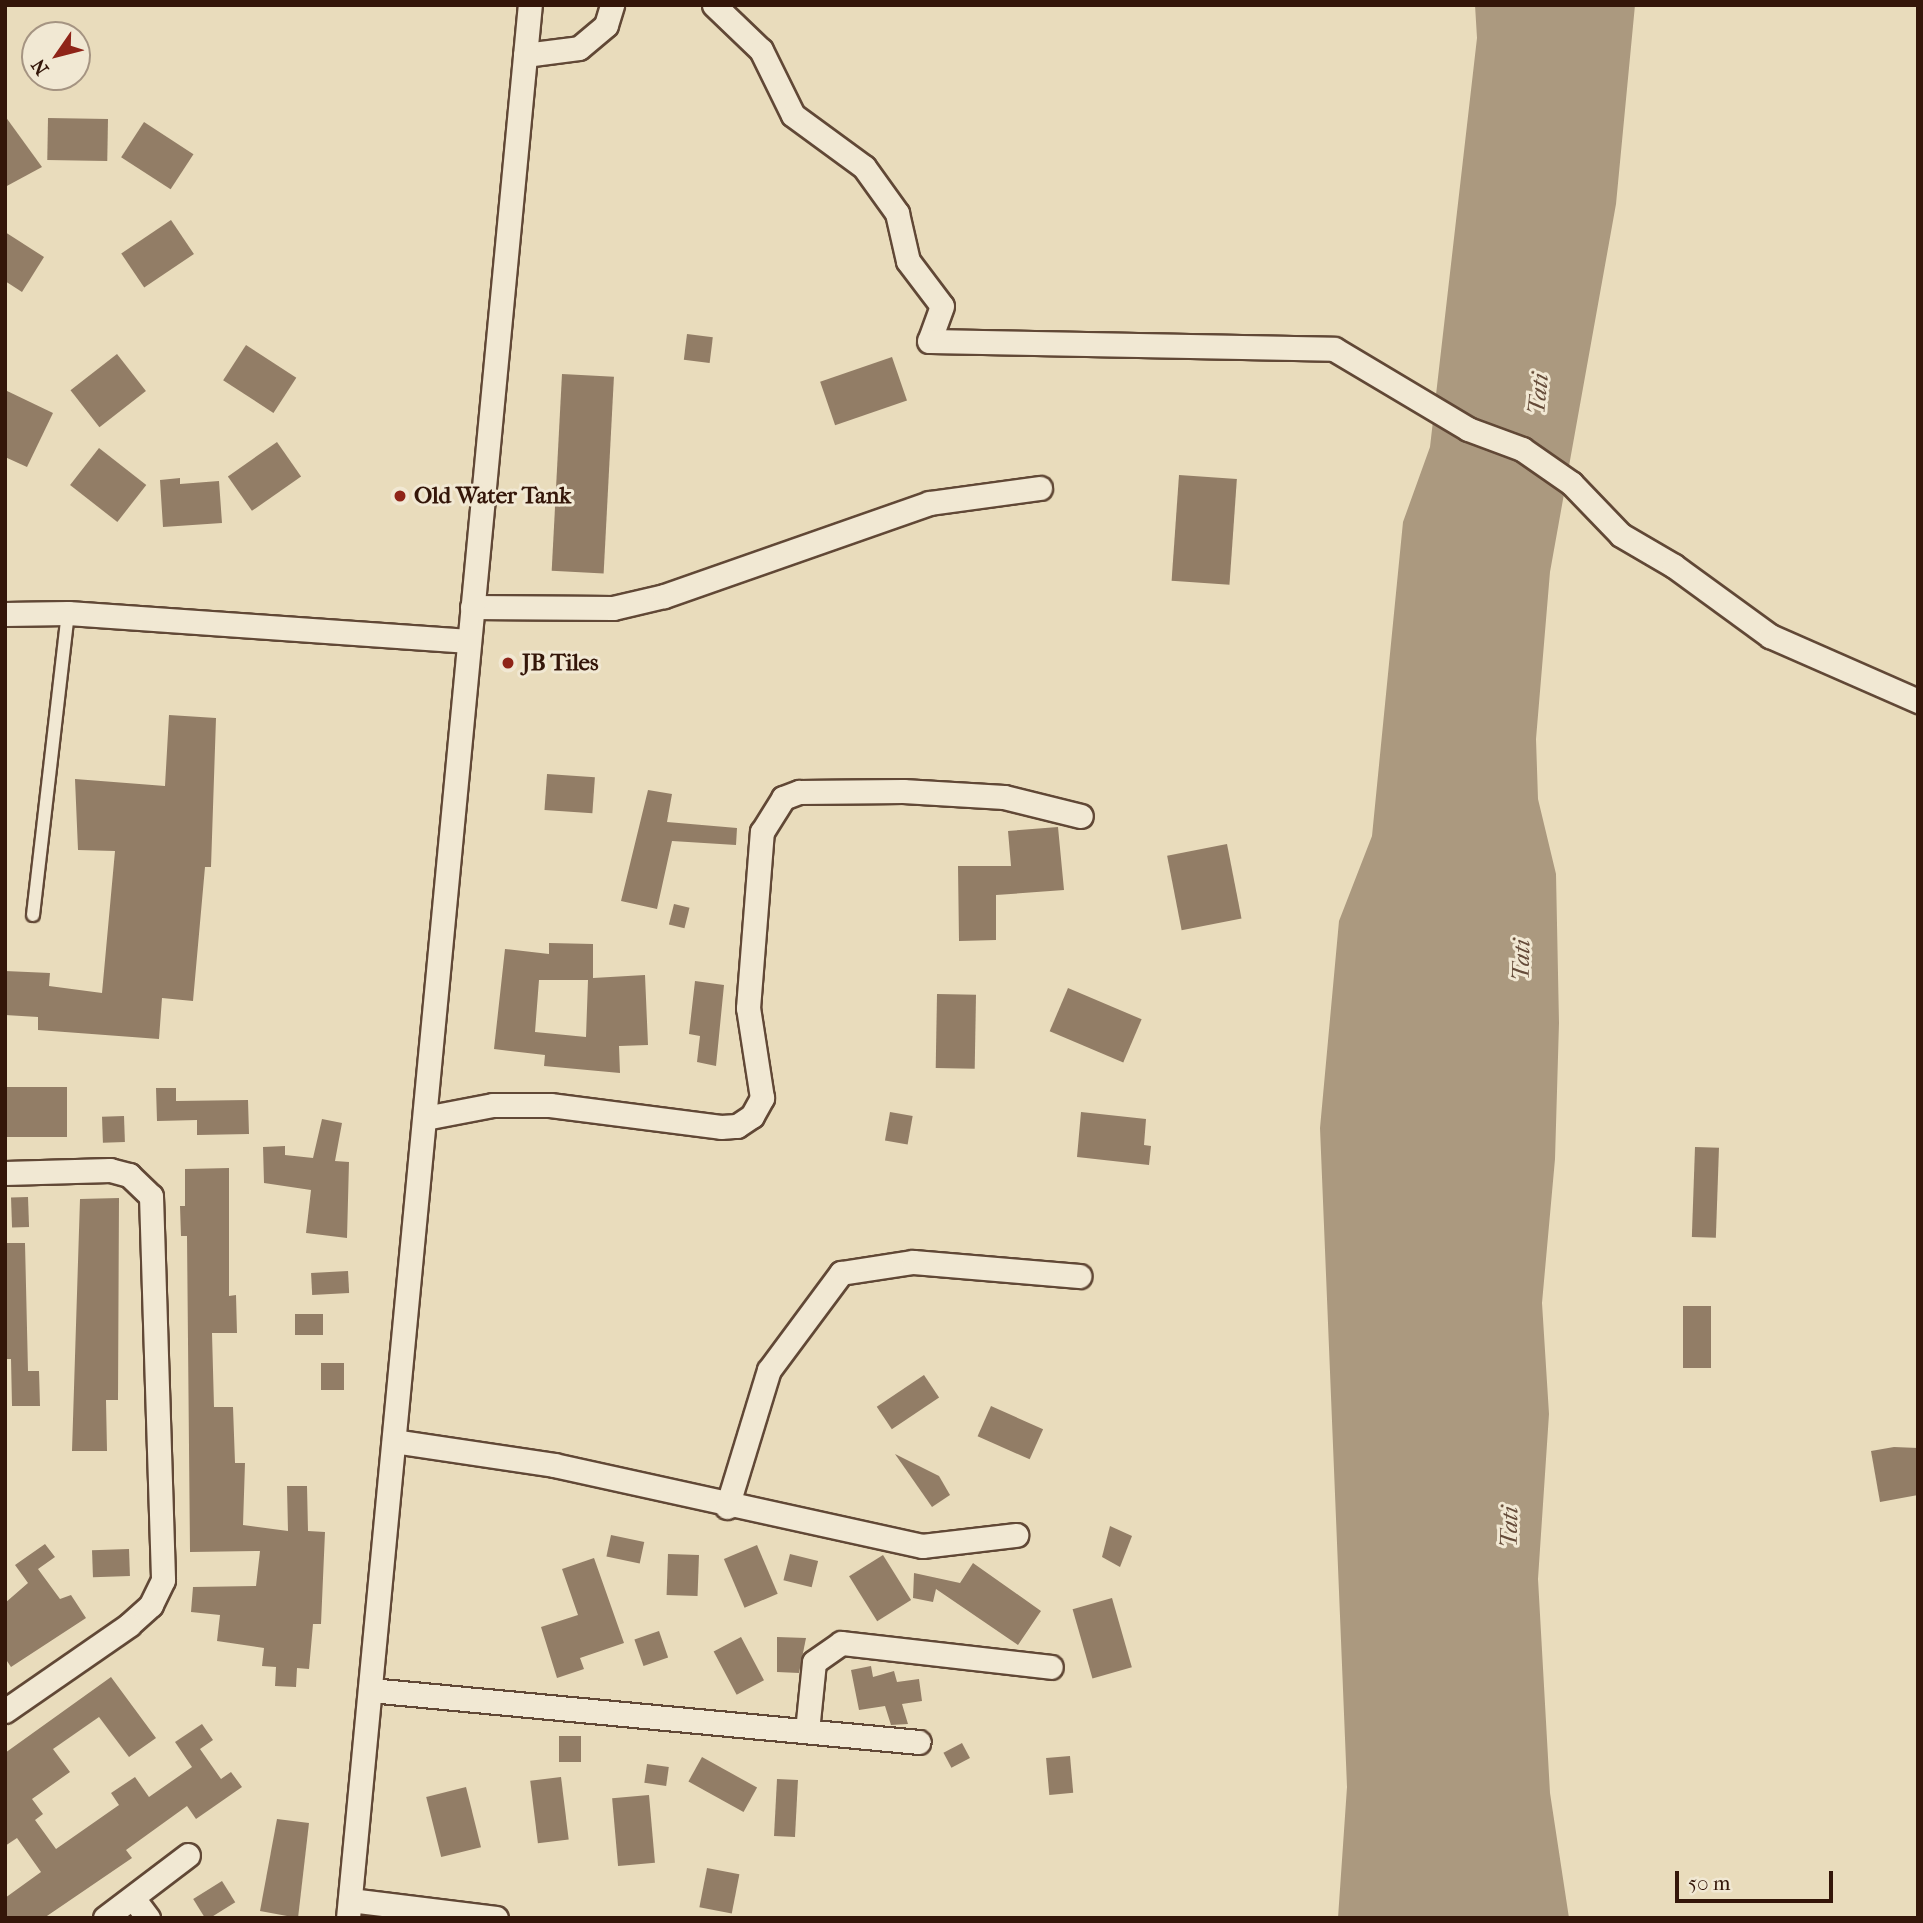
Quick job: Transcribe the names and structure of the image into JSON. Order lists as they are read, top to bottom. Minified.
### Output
{"water":["Tati"],"places":["Old Water Tank","JB Tiles"],"scale_bar":"50 m","north":"bottom left"}
